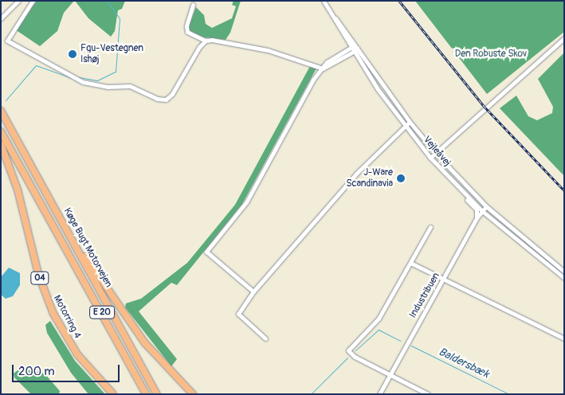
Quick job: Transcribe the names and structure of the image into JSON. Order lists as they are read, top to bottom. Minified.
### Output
{"streets":{"highway":["Køge Bugt Motorvejen","O4","E 20","Motorring 4"],"street":["Vejleåvej","Industribuen"]},"crossings":[["Vejleåvej","Industribuen"]],"water":["Baldersbæk"],"parks":["Den Robuste Skov"],"places":["Fgu-Vestegnen Ishøj","J-Ware Scandinavia"],"scale_bar":"200 m"}
